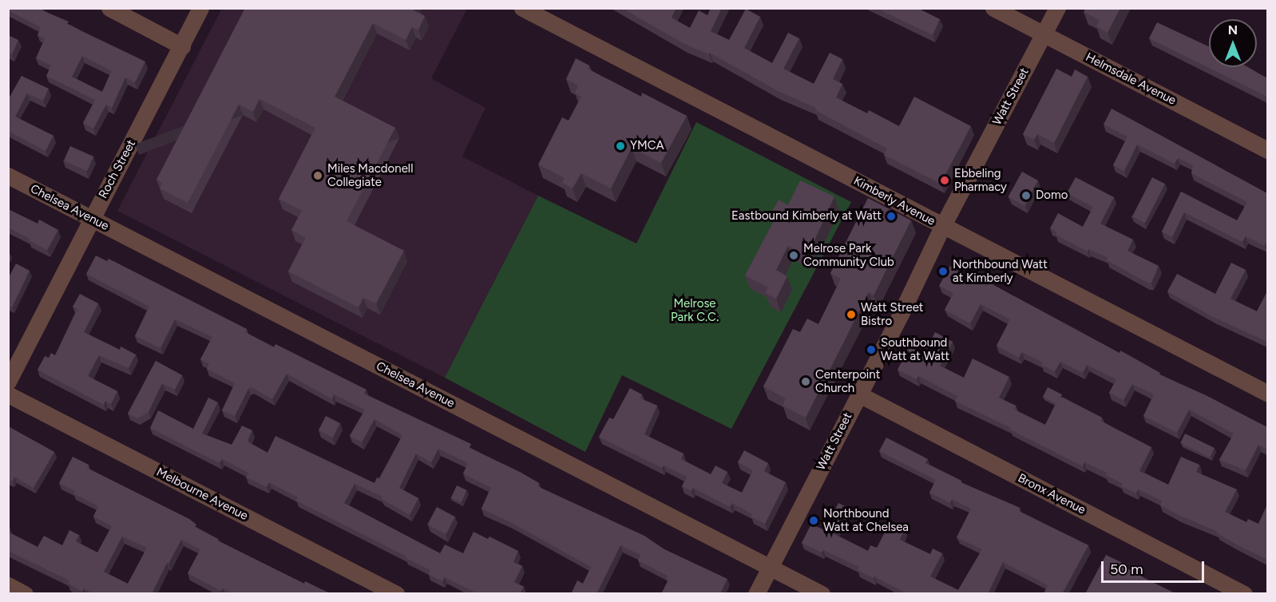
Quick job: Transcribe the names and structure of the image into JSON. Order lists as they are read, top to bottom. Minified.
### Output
{"streets":{"street":["Helmsdale Avenue","Watt Street","Roch Street","Kimberly Avenue","Chelsea Avenue","Melbourne Avenue","Bronx Avenue"]},"crossings":[["Helmsdale Avenue","Watt Street"],["Watt Street","Kimberly Avenue"],["Watt Street","Chelsea Avenue"],["Watt Street","Bronx Avenue"],["Roch Street","Chelsea Avenue"]],"parks":["Melrose Park C.C."],"places":["YMCA","Miles Macdonell Collegiate","Ebbeling Pharmacy","Domo","Eastbound Kimberly at Watt","Melrose Park Community Club","Northbound Watt at Kimberly","Watt Street Bistro","Southbound Watt at Watt","Centerpoint Church","Northbound Watt at Chelsea"],"scale_bar":"50 m","north":"top"}
